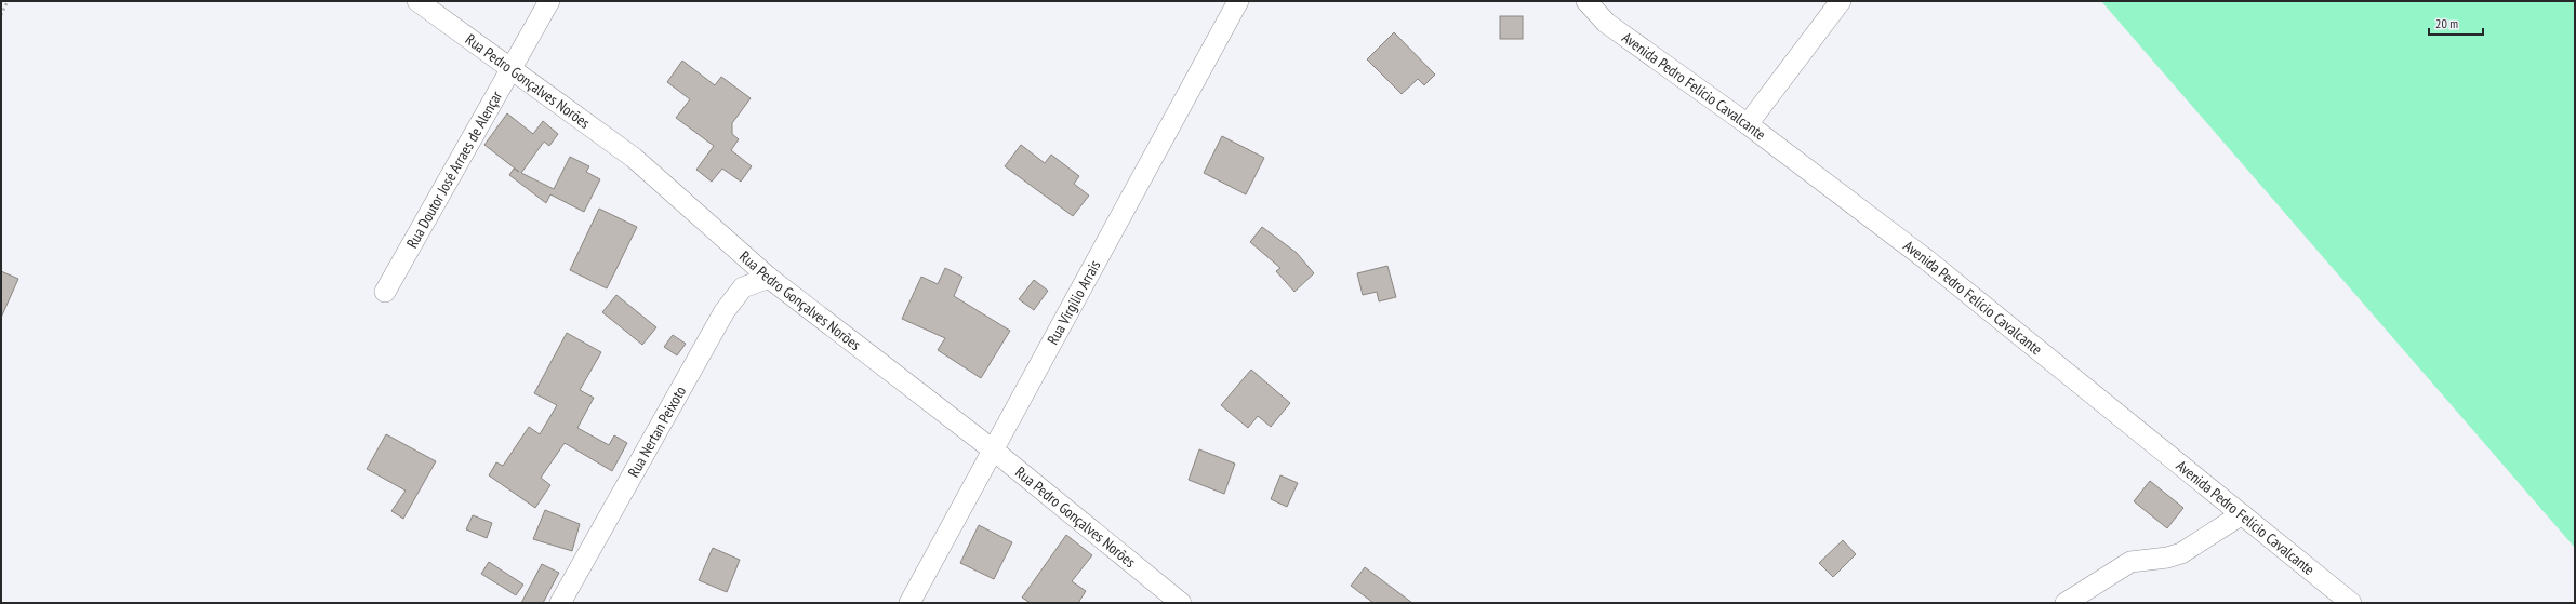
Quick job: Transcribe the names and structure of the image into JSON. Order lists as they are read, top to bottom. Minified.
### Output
{"streets":{"street":["Rua Pedro Gonçalves Norões","Avenida Pedro Felício Cavalcante","Rua Doutor José Arraes de Alençar","Rua Virgilio Arrais","Rua Nertan Peixoto"]},"crossings":[["Rua Pedro Gonçalves Norões","Rua Doutor José Arraes de Alençar"],["Rua Pedro Gonçalves Norões","Rua Virgilio Arrais"],["Rua Pedro Gonçalves Norões","Rua Nertan Peixoto"]],"scale_bar":"20 m"}
